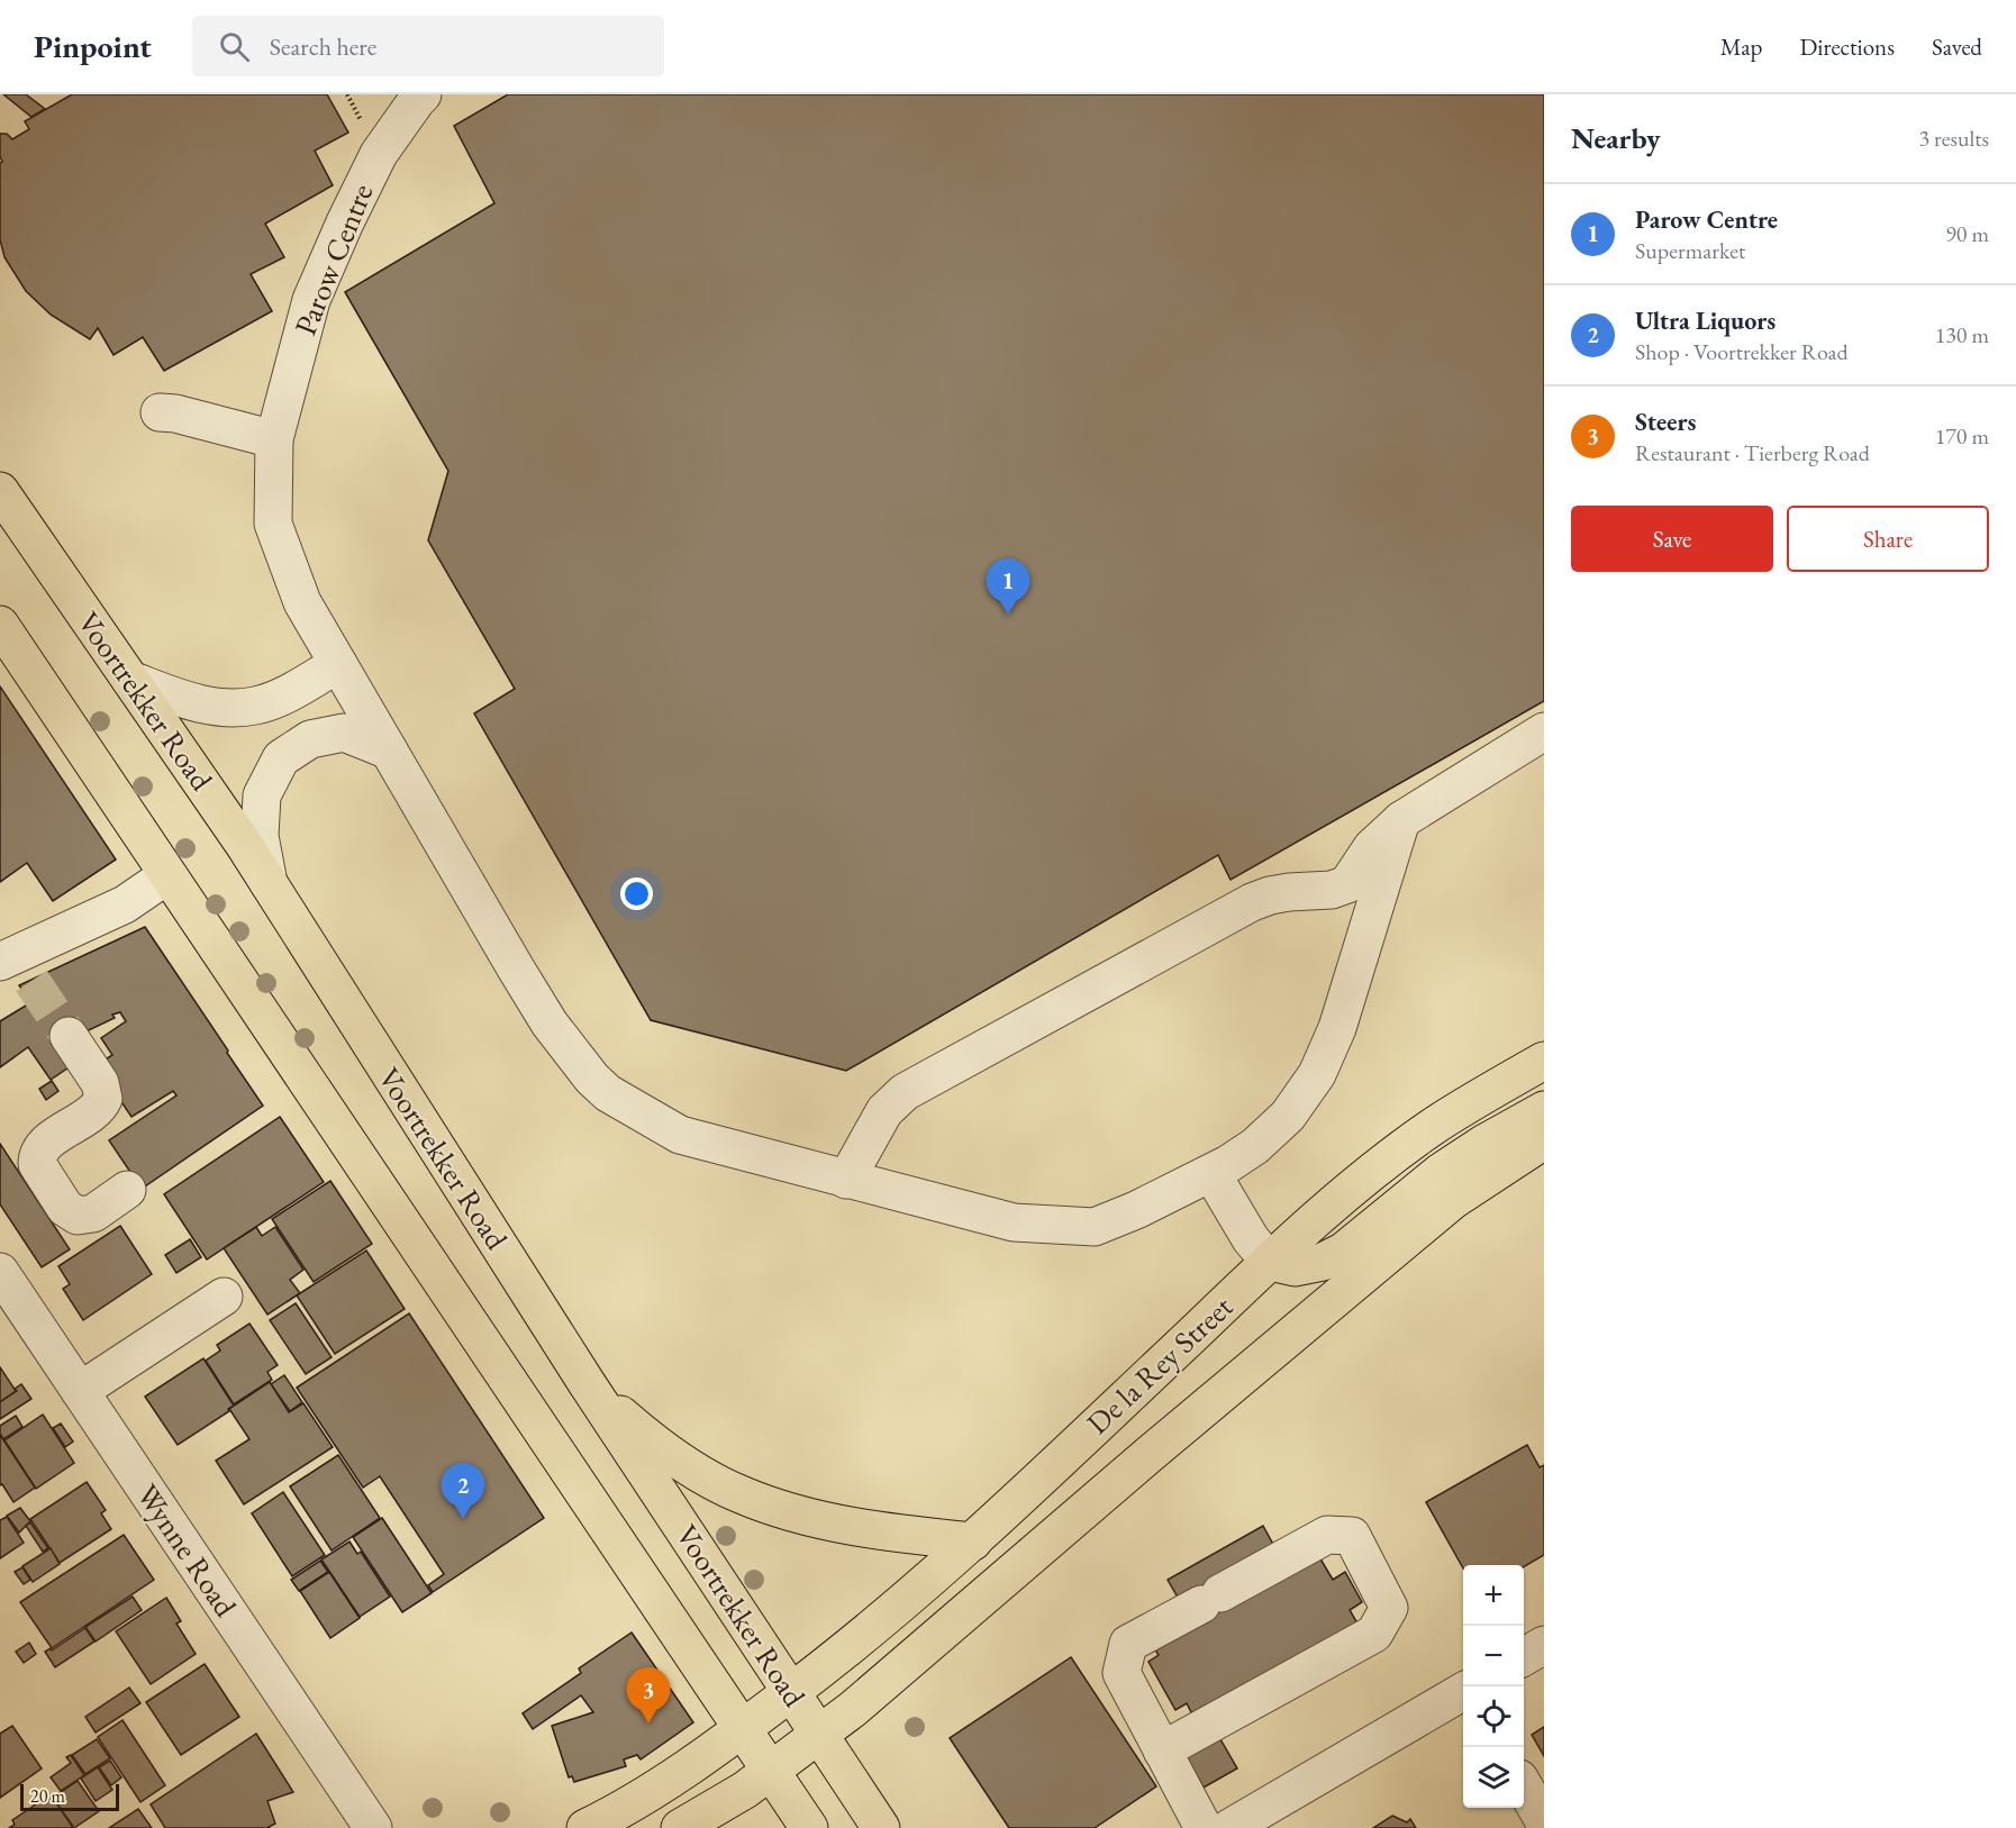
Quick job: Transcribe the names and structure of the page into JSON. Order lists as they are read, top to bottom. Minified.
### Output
{"streets":{"main road":["Voortrekker Road","De la Rey Street"],"street":["Parow Centre","Wynne Road"]},"crossings":[["Voortrekker Road","De la Rey Street"]],"scale_bar":"20 m","page":{"header":"Pinpoint","search":"Search here","nav":["Map","Directions","Saved"],"heading":["Nearby","3 results"],"list":[{"mark":"1","name":"Parow Centre","note":"Supermarket","value":"90 m"},{"mark":"2","name":"Ultra Liquors","note":"Shop · Voortrekker Road","value":"130 m"},{"mark":"3","name":"Steers","note":"Restaurant · Tierberg Road","value":"170 m"}],"buttons":["Save","Share"],"pins":["1","2","3"],"map_buttons":["+","−"],"scale":"20 m"}}
